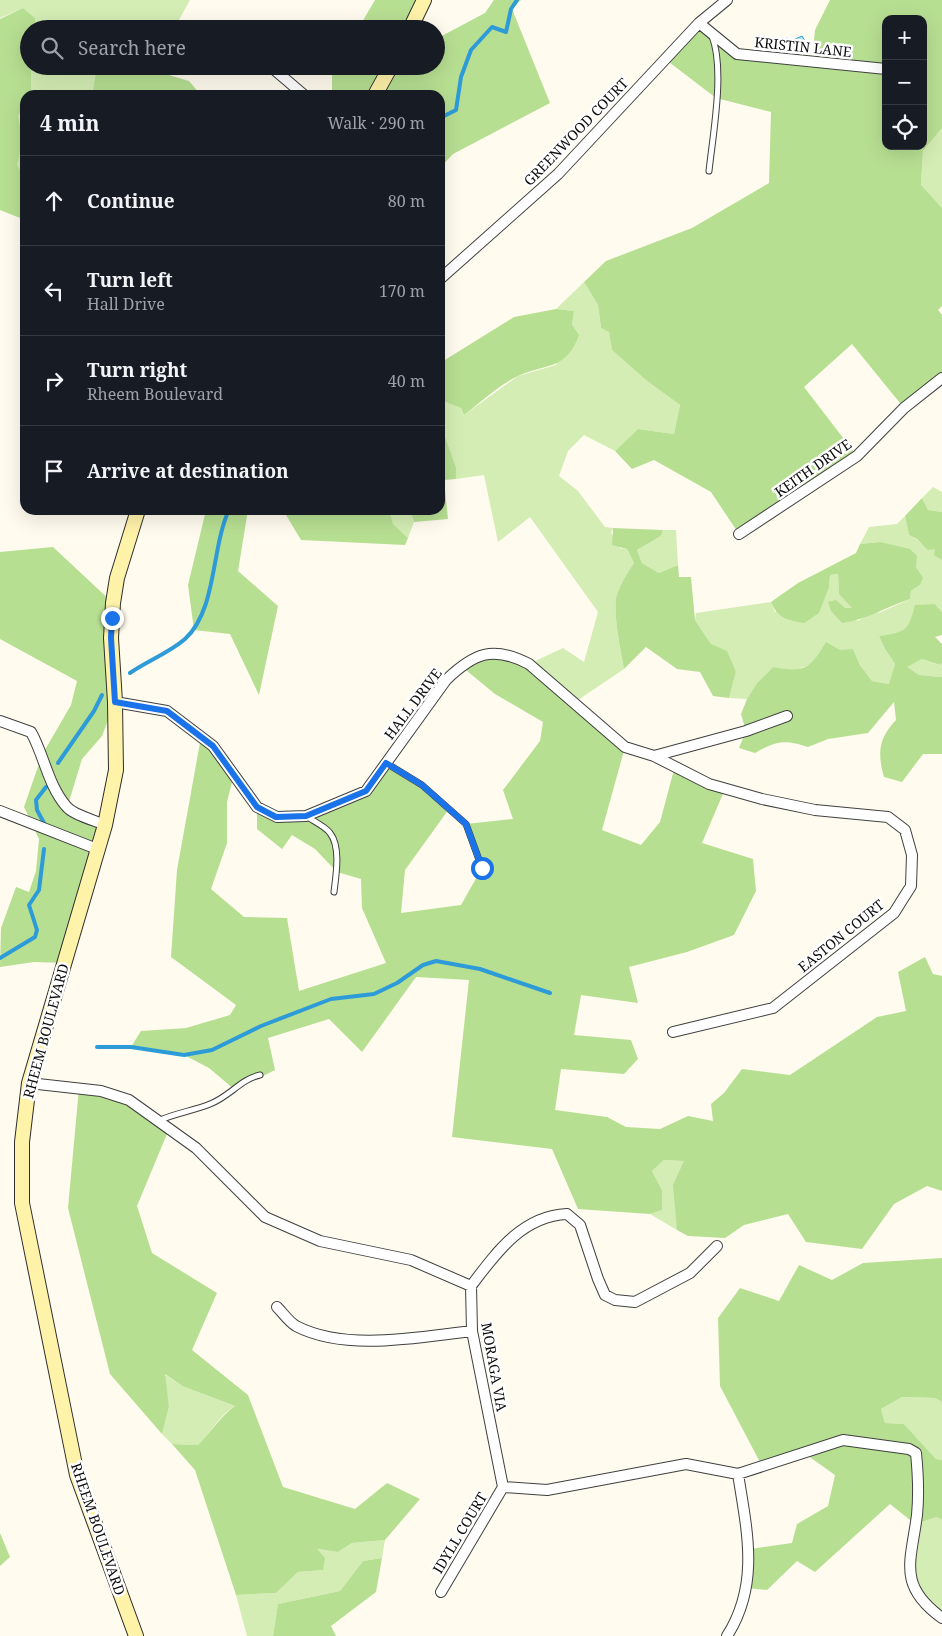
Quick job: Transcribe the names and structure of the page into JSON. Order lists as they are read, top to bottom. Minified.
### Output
{"streets":{"street":["KRISTIN LANE","GREENWOOD COURT","KEITH DRIVE","HALL DRIVE","EASTON COURT","RHEEM BOULEVARD","MORAGA VIA","IDYLL COURT"]},"crossings":[["KRISTIN LANE","GREENWOOD COURT"],["HALL DRIVE","EASTON COURT"],["HALL DRIVE","RHEEM BOULEVARD"],["MORAGA VIA","IDYLL COURT"]],"page":{"map_buttons":["+","−"],"search":"Search here","heading":["4 min","Walk · 290 m"],"list":[["Continue","80 m"],["Turn left","Hall Drive","170 m"],["Turn right","Rheem Boulevard","40 m"],"Arrive at destination"]}}
